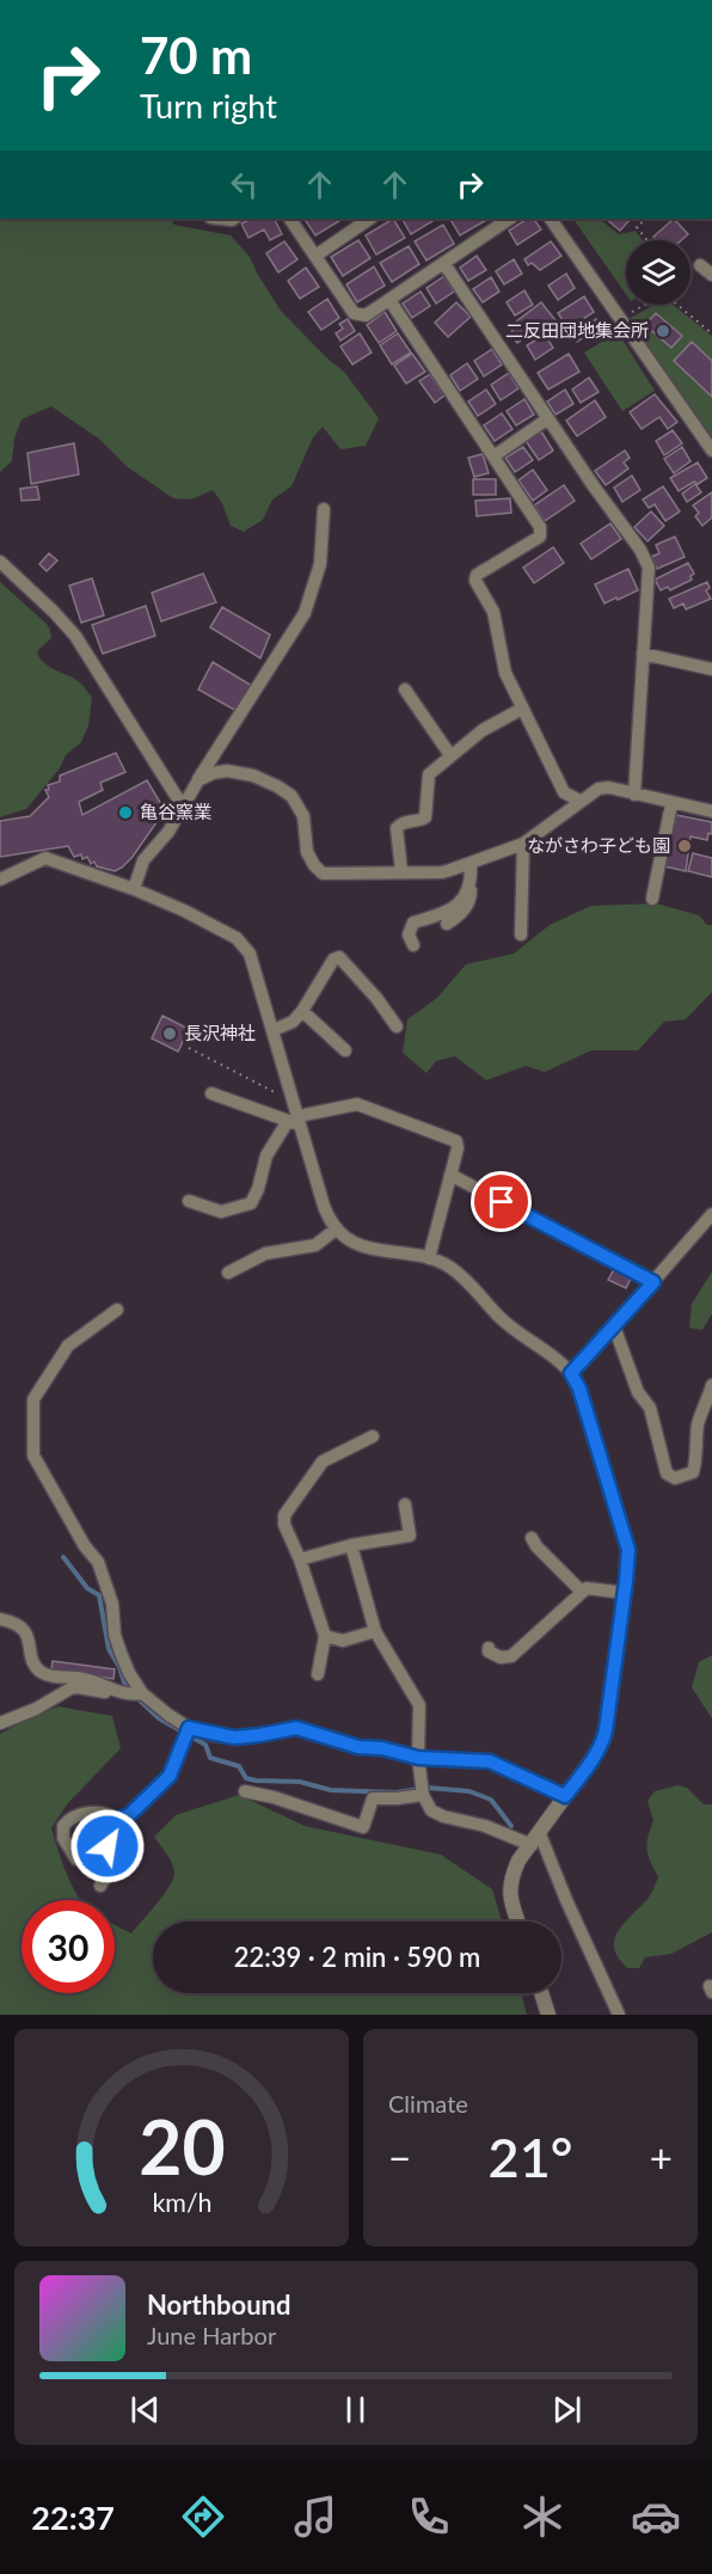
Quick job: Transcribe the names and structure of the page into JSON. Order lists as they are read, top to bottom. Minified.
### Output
{"places":["二反田団地集会所","亀谷窯業","ながさわ子ども園","長沢神社"],"page":{"turn":["70 m","Turn right"],"limit":"30","trip":"22:39 · 2 min · 590 m","tile":"Climate","heat":["−","21°","+"],"song":["Northbound","June Harbor"],"tabs":"22:37","gauge":["20","km/h"]}}
